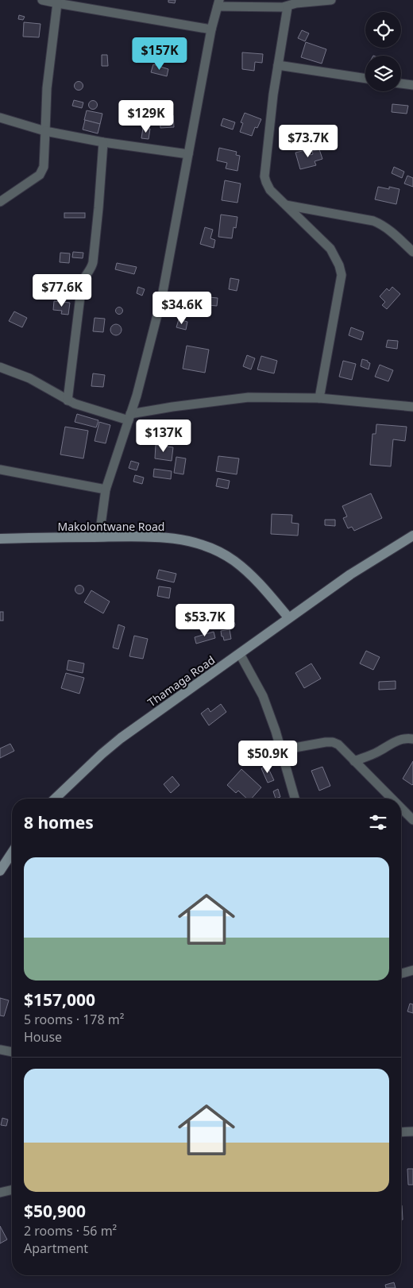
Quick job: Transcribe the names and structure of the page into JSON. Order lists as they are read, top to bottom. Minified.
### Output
{"streets":{"main road":["Makolontwane Road","Thamaga Road"]},"crossings":[["Makolontwane Road","Thamaga Road"]],"page":{"price":["$157K","$129K","$73.7K","$77.6K","$34.6K","$137K","$53.7K","$50.9K"],"heading":"8 homes","list":[{"name":"$157,000","note":"5 rooms · 178 m² · House"},{"name":"$50,900","note":"2 rooms · 56 m² · Apartment"}]}}
